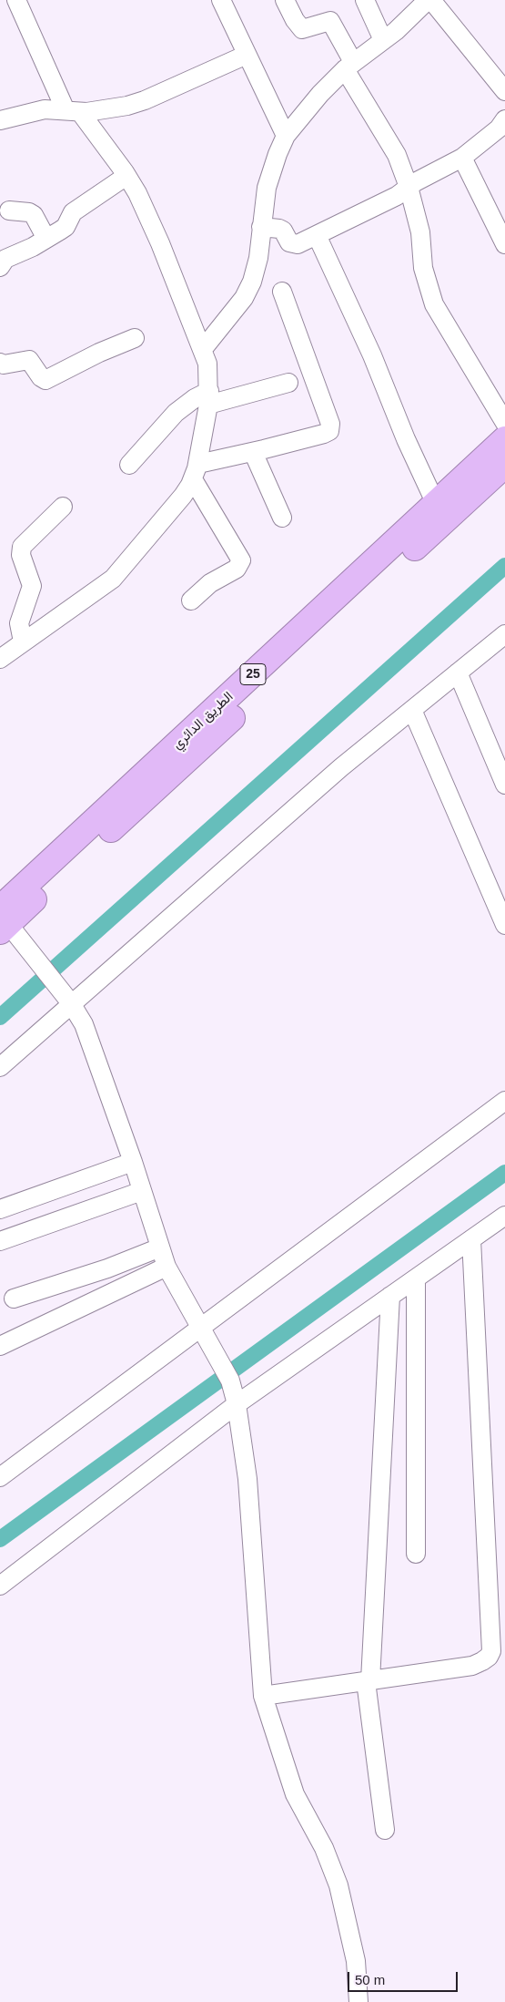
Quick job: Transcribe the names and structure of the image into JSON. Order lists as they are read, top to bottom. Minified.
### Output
{"streets":{"highway":["25","الطريق الدائري"]},"scale_bar":"50 m"}
